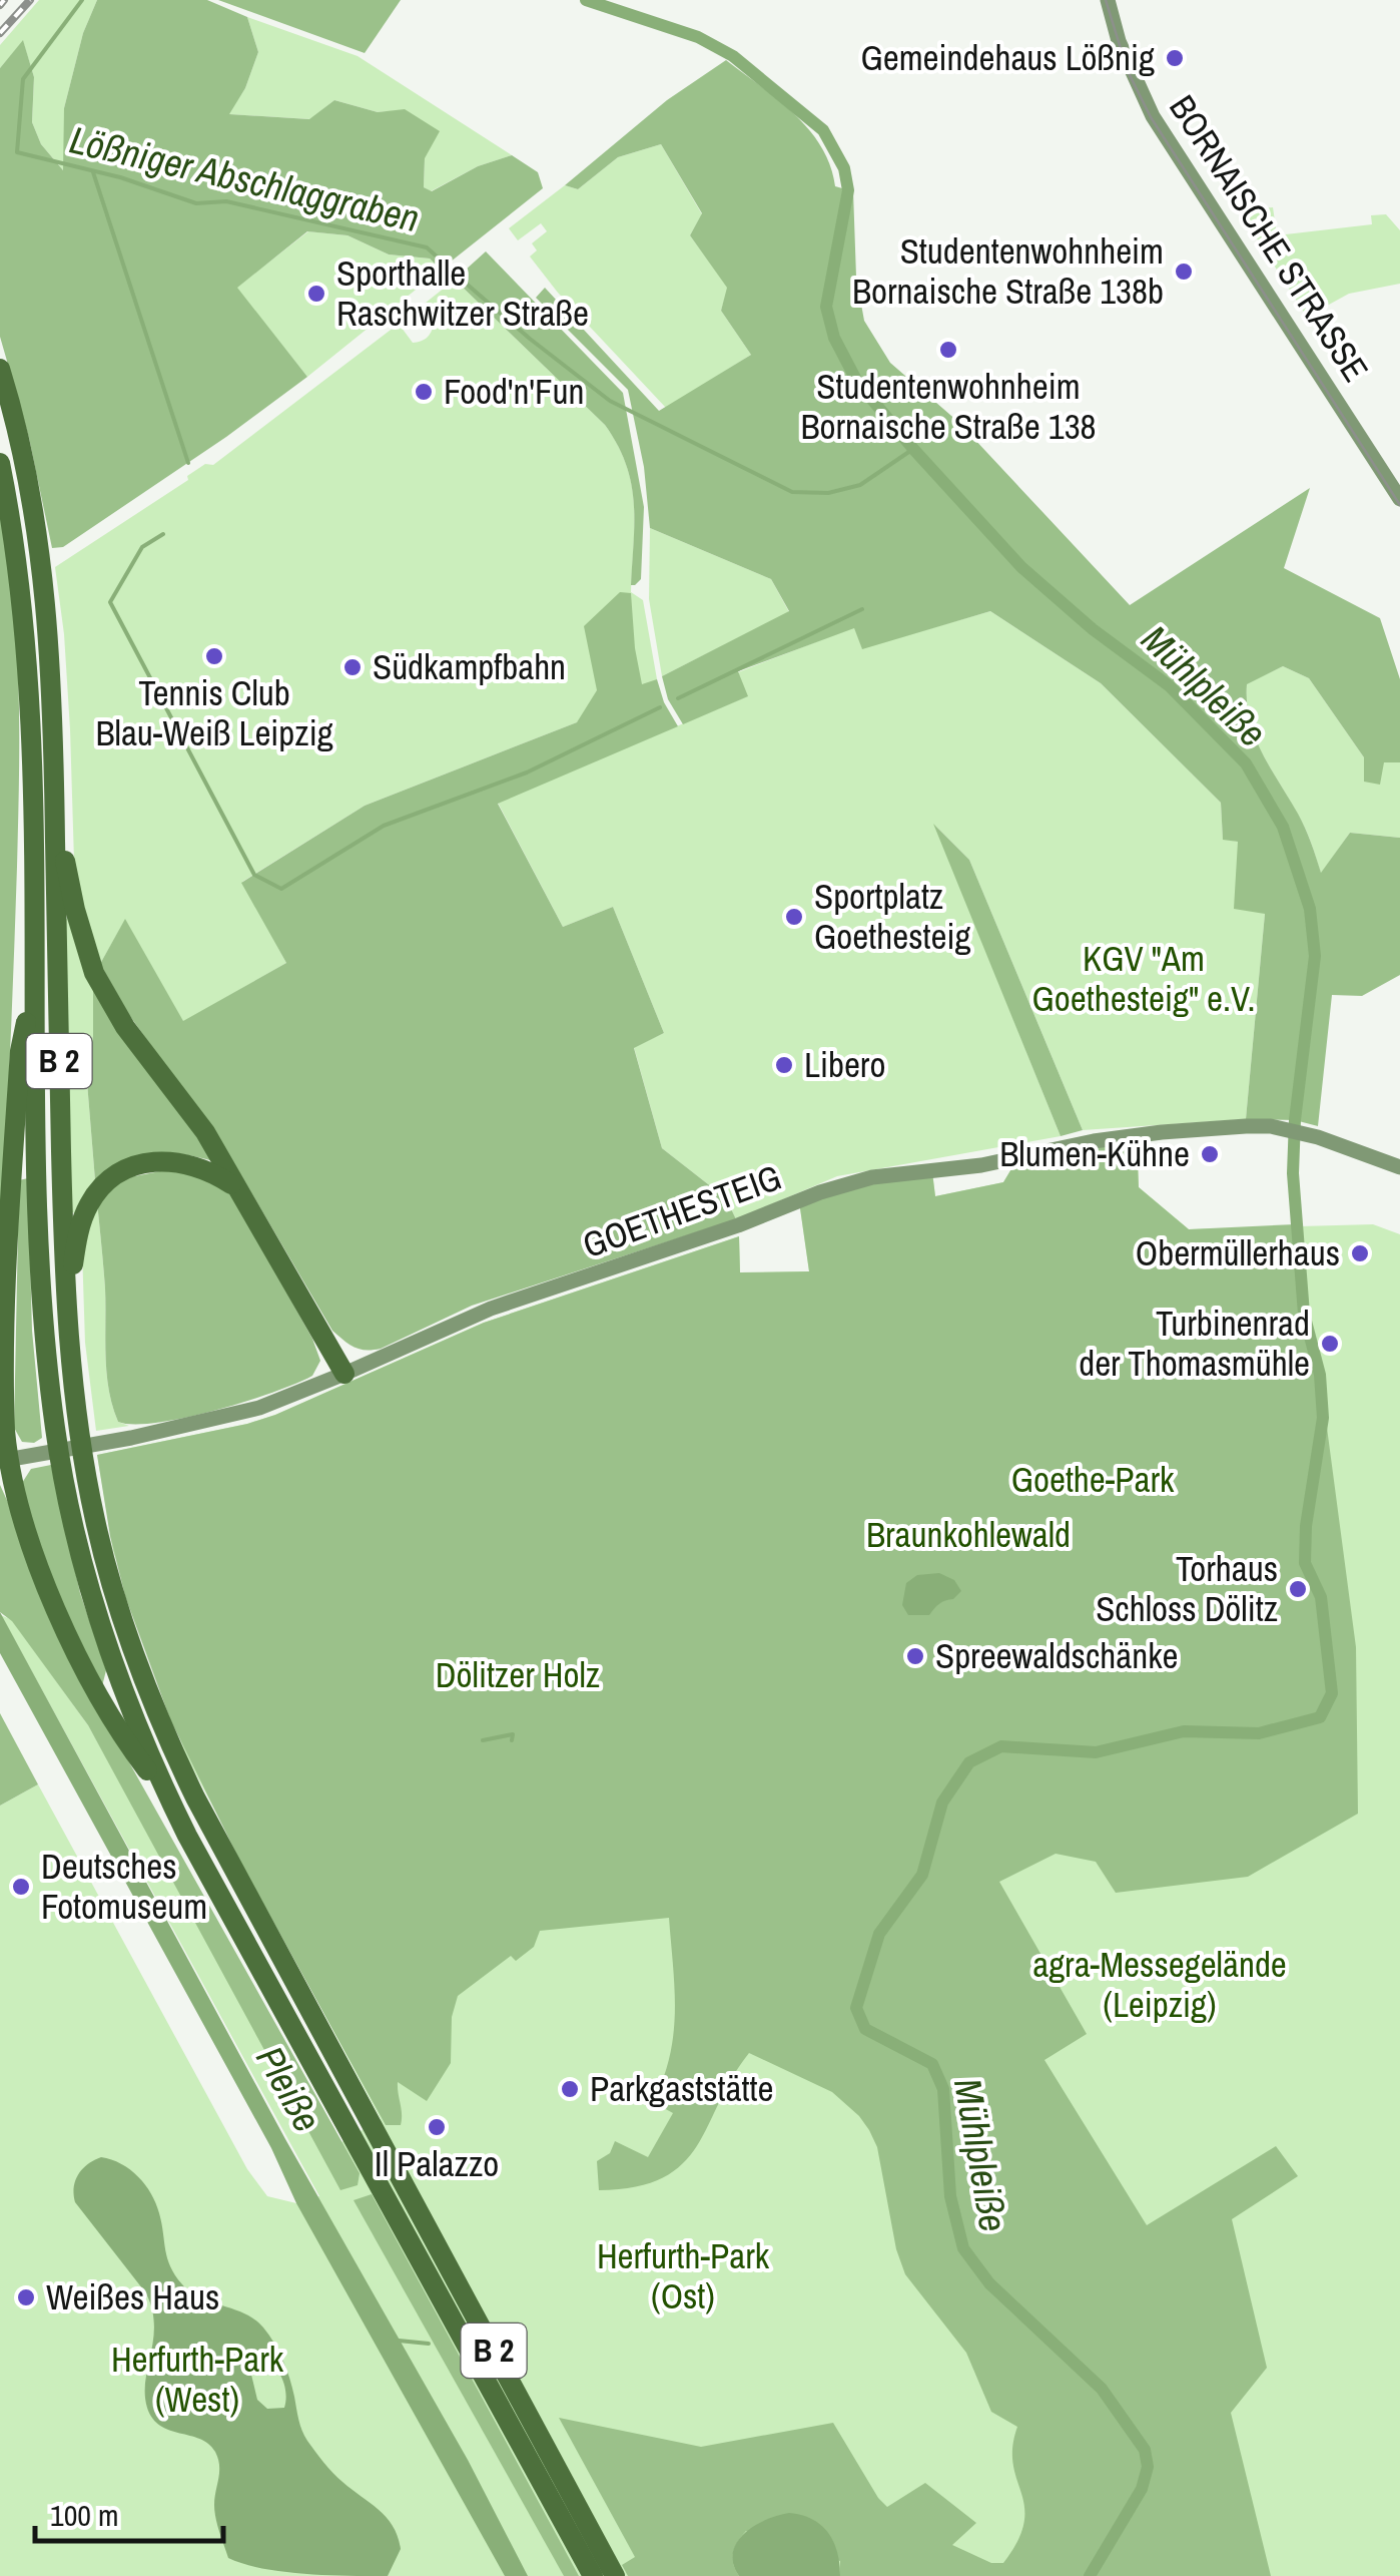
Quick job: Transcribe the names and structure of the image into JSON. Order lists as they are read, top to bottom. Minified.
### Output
{"streets":{"highway":["B 2"],"main road":["BORNAISCHE STRASSE","GOETHESTEIG"]},"water":["Lößniger Abschlaggraben","Mühlpleiße","Pleiße"],"parks":["KGV \"Am Goethesteig\" e.V.","Goethe-Park","Braunkohlewald","Dölitzer Holz","agra-Messegelände (Leipzig)","Herfurth-Park (Ost)","Herfurth-Park (West)"],"places":["Gemeindehaus Lößnig","Studentenwohnheim Bornaische Straße 138b","Sporthalle Raschwitzer Straße","Studentenwohnheim Bornaische Straße 138","Food'n'Fun","Tennis Club Blau-Weiß Leipzig","Südkampfbahn","Sportplatz Goethesteig","Libero","Blumen-Kühne","Obermüllerhaus","Turbinenrad der Thomasmühle","Torhaus Schloss Dölitz","Spreewaldschänke","Deutsches Fotomuseum","Parkgaststätte","Il Palazzo","Weißes Haus"],"scale_bar":"100 m"}
